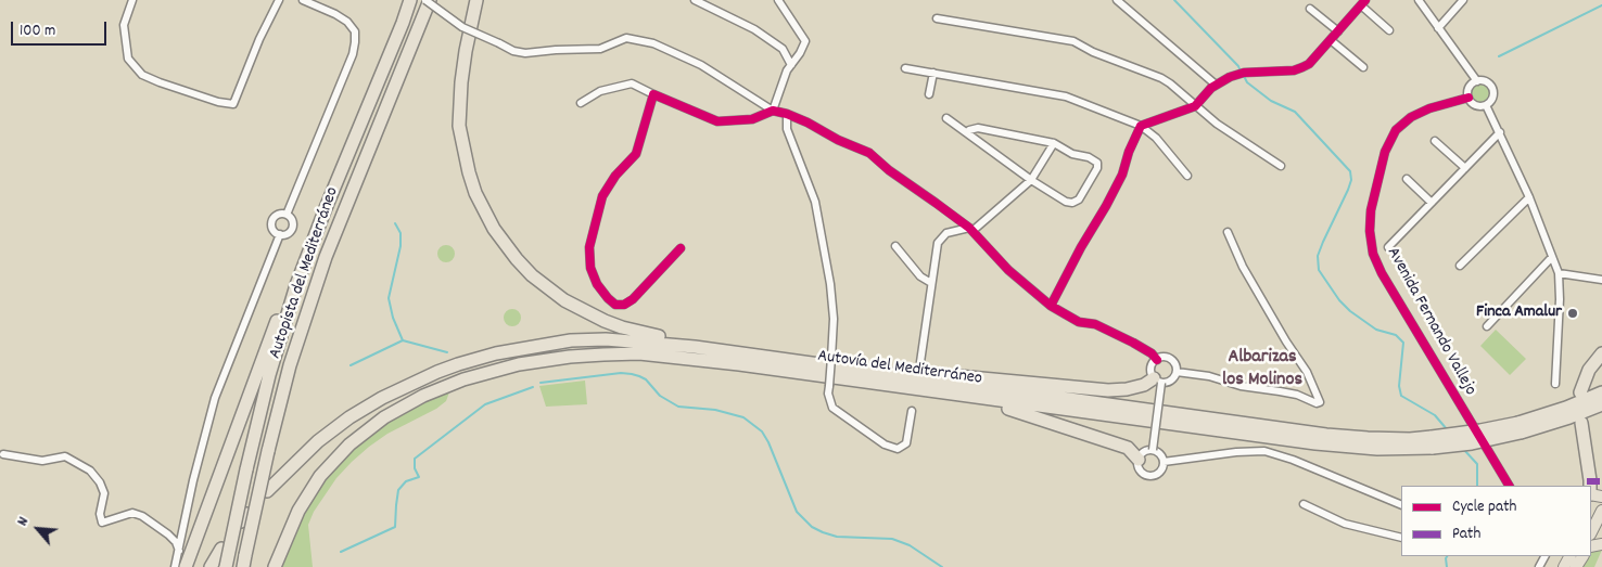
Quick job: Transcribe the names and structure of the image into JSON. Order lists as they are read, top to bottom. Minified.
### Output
{"streets":{"highway":["Autopista del Mediterráneo","Autovía del Mediterráneo"],"street":["Avenida Fernando Vallejo"]},"districts":["Albarizas los Molinos"],"places":["Finca Amalur"],"legend":["Cycle path","Path"],"scale_bar":"100 m","north":"top left"}
